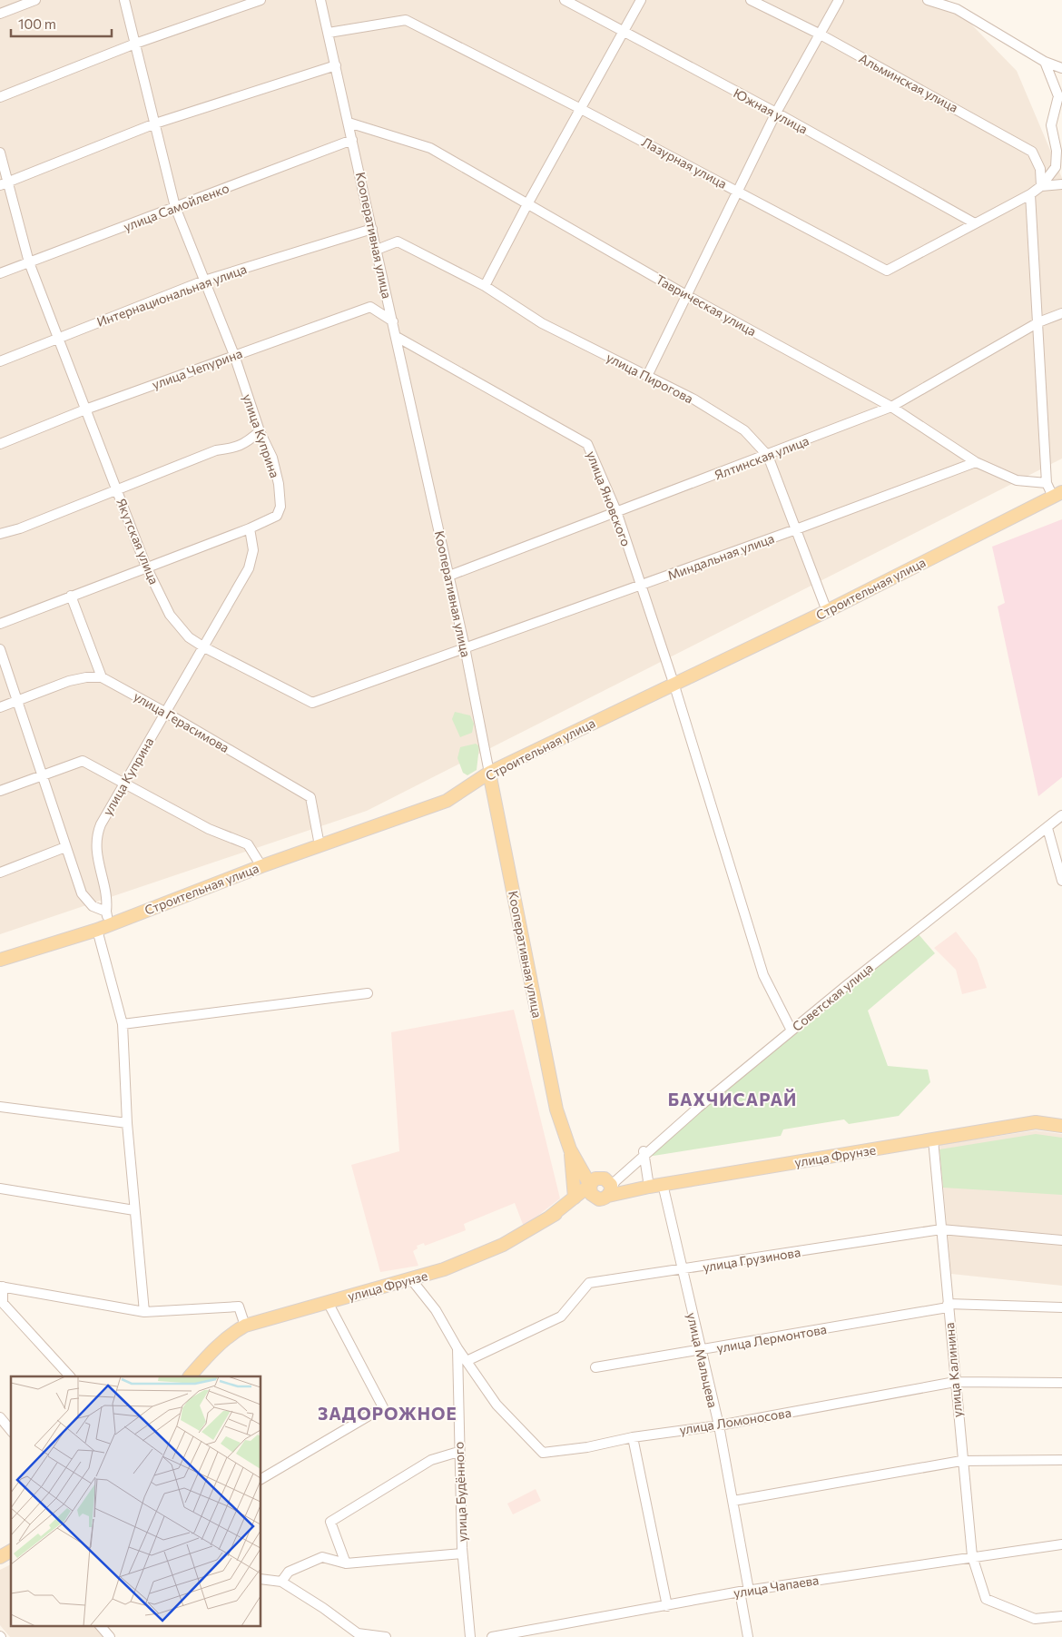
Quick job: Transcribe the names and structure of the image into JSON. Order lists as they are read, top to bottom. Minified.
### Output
{"streets":{"main road":["Кооперативная улица","Строительная улица","улица Фрунзе"],"street":["Альминская улица","Южная улица","Лазурная улица","улица Самойленко","Интернациональная улица","Таврическая улица","улица Чепурина","улица Пирогова","улица Куприна","Ялтинская улица","улица Яновского","Якутская улица","Миндальная улица","улица Герасимова","Советская улица","улица Грузинова","улица Лермонтова","улица Мальцева","улица Калинина","улица Ломоносова","улица Будённого","улица Чапаева"]},"crossings":[["Альминская улица","Лазурная улица"],["Южная улица","Лазурная улица"],["Лазурная улица","Кооперативная улица"],["улица Самойленко","Кооперативная улица"],["улица Самойленко","улица Куприна"],["улица Самойленко","Якутская улица"],["Кооперативная улица","Интернациональная улица"],["Кооперативная улица","Таврическая улица"],["Кооперативная улица","улица Чепурина"],["Кооперативная улица","улица Пирогова"],["Кооперативная улица","Ялтинская улица"],["Кооперативная улица","улица Яновского"],["Кооперативная улица","Якутская улица"],["Кооперативная улица","Миндальная улица"],["Кооперативная улица","Строительная улица"],["Кооперативная улица","Советская улица"],["Кооперативная улица","улица Фрунзе"],["Интернациональная улица","улица Куприна"],["Интернациональная улица","Якутская улица"],["Таврическая улица","Ялтинская улица"],["Таврическая улица","Миндальная улица"],["улица Чепурина","улица Куприна"],["улица Чепурина","Якутская улица"],["улица Пирогова","Ялтинская улица"],["улица Пирогова","Миндальная улица"],["улица Пирогова","Строительная улица"],["улица Куприна","Якутская улица"],["улица Куприна","Строительная улица"],["улица Куприна","улица Герасимова"],["Ялтинская улица","улица Яновского"],["улица Яновского","Миндальная улица"],["улица Яновского","Строительная улица"],["улица Яновского","Советская улица"],["Якутская улица","Миндальная улица"],["Строительная улица","улица Герасимова"],["Советская улица","улица Фрунзе"],["улица Фрунзе","улица Мальцева"],["улица Фрунзе","улица Калинина"],["улица Фрунзе","улица Будённого"],["улица Грузинова","улица Мальцева"],["улица Грузинова","улица Калинина"],["улица Грузинова","улица Ломоносова"],["улица Лермонтова","улица Мальцева"],["улица Лермонтова","улица Калинина"],["улица Мальцева","улица Ломоносова"],["улица Мальцева","улица Чапаева"],["улица Калинина","улица Ломоносова"],["улица Калинина","улица Чапаева"],["улица Ломоносова","улица Будённого"]],"districts":["БАХЧИСАРАЙ","ЗАДОРОЖНОЕ"],"scale_bar":"100 m"}
